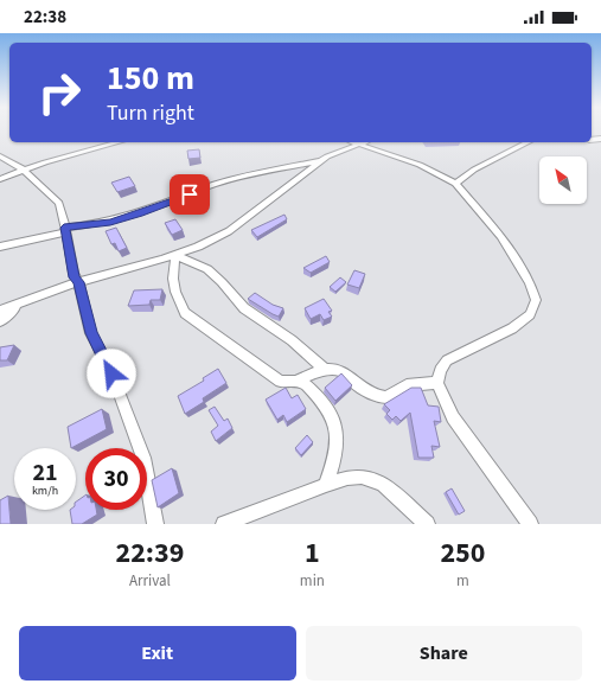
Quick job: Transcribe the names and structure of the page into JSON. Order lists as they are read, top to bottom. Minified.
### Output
{"north":"top left","page":{"status":"22:38","turn":["150 m","Turn right"],"speed":"21 km/h","limit":"30","eta":["22:39","Arrival","1","min","250","m"],"buttons":["Exit","Share"]}}
